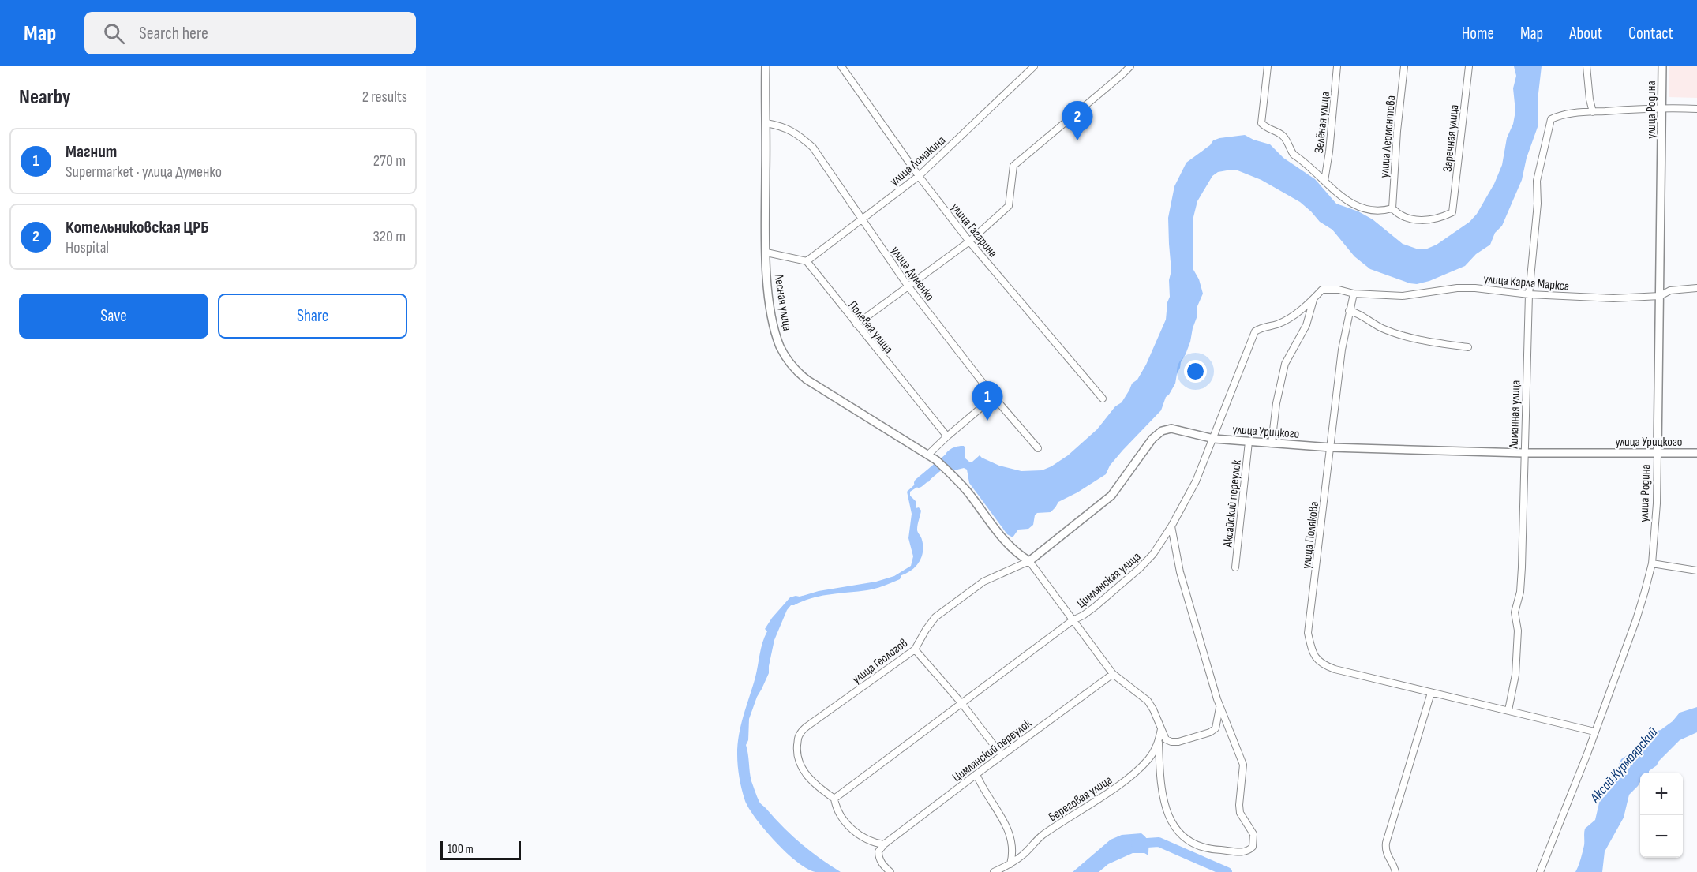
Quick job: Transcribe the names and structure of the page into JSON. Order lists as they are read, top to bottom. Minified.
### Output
{"streets":{"street":["улица Родина","Зелёная улица","улица Лермонтова","Заречная улица","улица Ломакина","улица Гагарина","улица Думенко","улица Карла Маркса","Лесная улица","Полевая улица","Лиманная улица","улица Урицкого","Аксайский переулок","улица Полякова","Цимлянская улица","улица Геологов","Цимлянский переулок","Береговая улица"]},"crossings":[["улица Родина","улица Карла Маркса"],["улица Родина","улица Урицкого"],["улица Родина","улица Полякова"],["улица Лермонтова","Заречная улица"],["улица Ломакина","улица Гагарина"],["улица Ломакина","улица Думенко"],["улица Ломакина","Полевая улица"],["улица Думенко","Лесная улица"],["улица Карла Маркса","Лиманная улица"],["улица Карла Маркса","улица Полякова"],["улица Карла Маркса","Цимлянская улица"],["Лесная улица","улица Урицкого"],["Лесная улица","улица Геологов"],["Лиманная улица","улица Урицкого"],["Лиманная улица","улица Полякова"],["улица Урицкого","Аксайский переулок"],["улица Урицкого","улица Полякова"],["улица Урицкого","Цимлянская улица"],["улица Урицкого","улица Геологов"],["улица Полякова","Цимлянская улица"],["Цимлянская улица","улица Геологов"]],"water":["Аксай Курмоярский"],"scale_bar":"100 m","page":{"header":"Map","search":"Search here","nav":["Home","Map","About","Contact"],"heading":["Nearby","2 results"],"pins":["2","1"],"list":[{"mark":"1","name":"Магнит","note":"Supermarket · улица Думенко","value":"270 m"},{"mark":"2","name":"Котельниковская ЦРБ","note":"Hospital","value":"320 m"}],"buttons":["Save","Share"],"map_buttons":["+","−"],"scale":"100 m"}}
